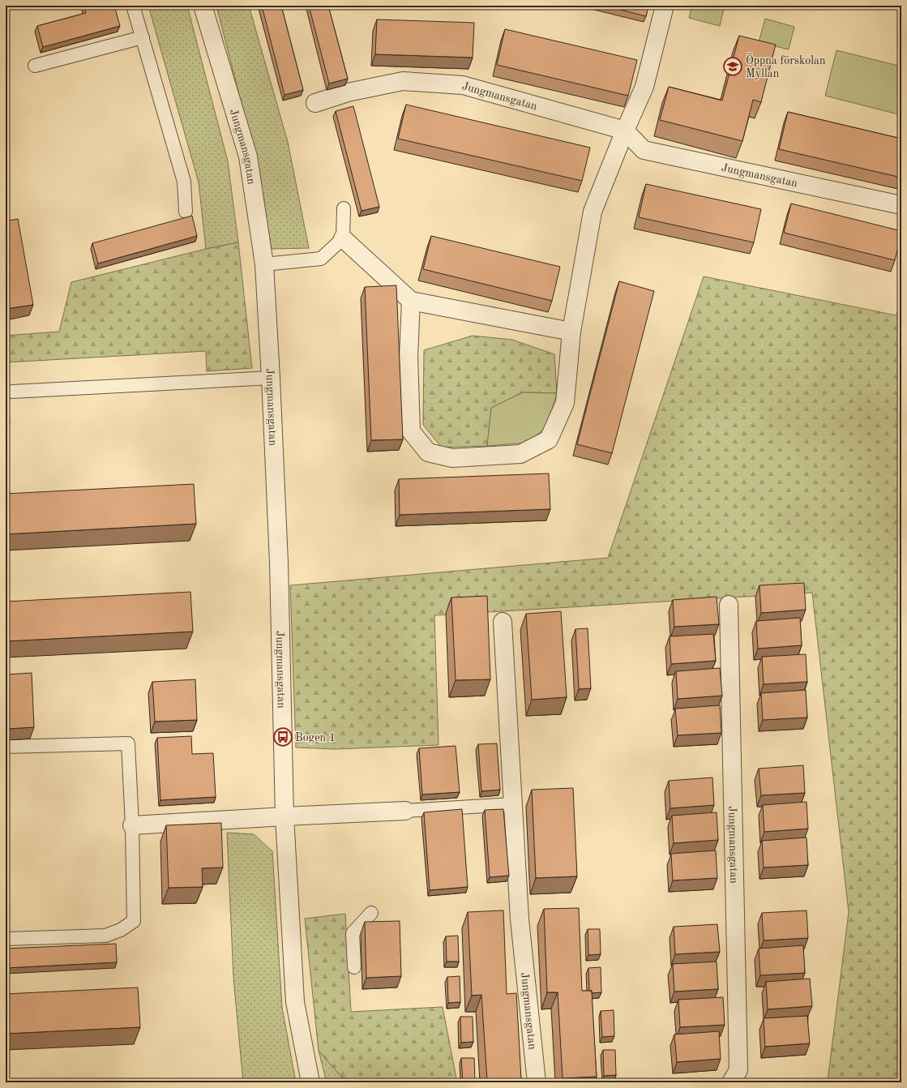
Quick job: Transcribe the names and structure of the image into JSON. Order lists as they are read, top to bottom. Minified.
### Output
{"streets":{"street":["Jungmansgatan"]},"places":{"school or university":["Öppna förskolan Myllan"],"bus stop":["Bogen 1"]}}
